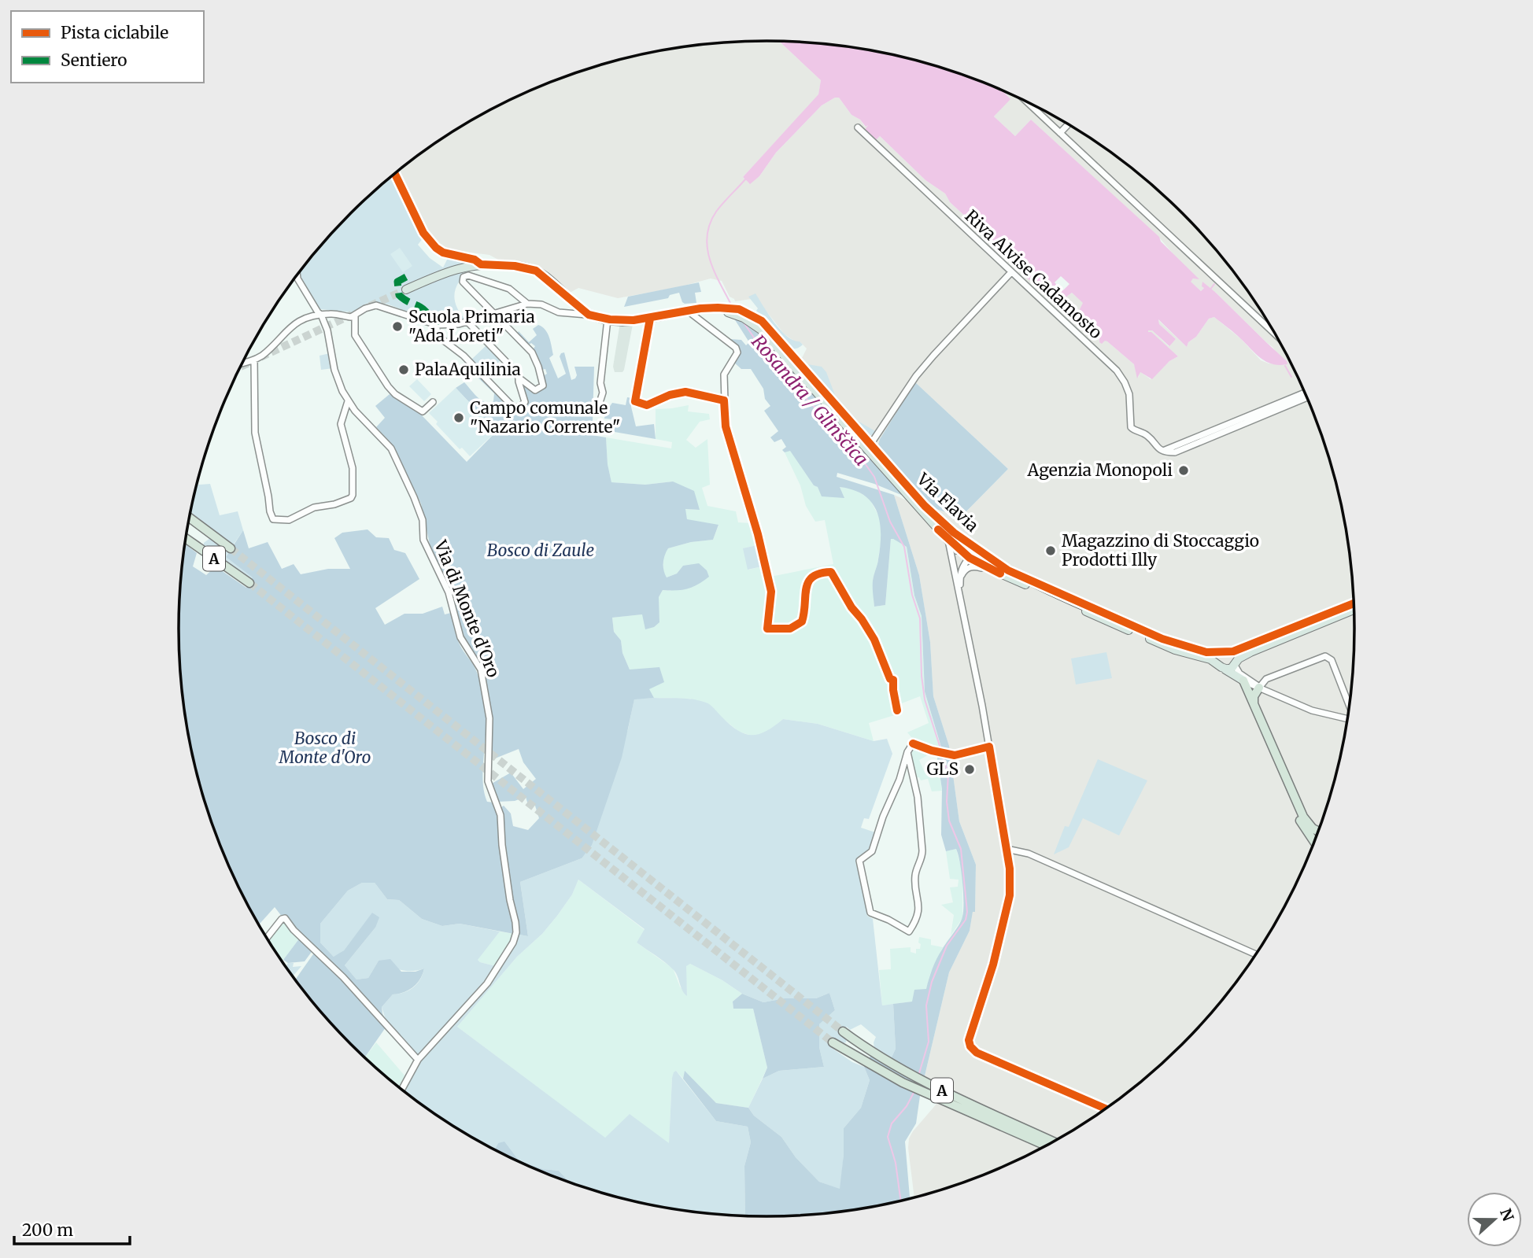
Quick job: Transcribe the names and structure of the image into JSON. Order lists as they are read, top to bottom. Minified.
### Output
{"streets":{"highway":["A"],"main road":["Via Flavia"],"street":["Riva Alvise Cadamosto","Via di Monte d'Oro"]},"water":["Rosandra / Glinščica"],"parks":["Bosco di Zaule","Bosco di Monte d'Oro"],"places":["Scuola Primaria \"Ada Loreti\"","PalaAquilinia","Campo comunale \"Nazario Corrente\"","Agenzia Monopoli","Magazzino di Stoccaggio Prodotti Illy","GLS"],"legend":["Pista ciclabile","Sentiero"],"scale_bar":"200 m","north":"right"}
